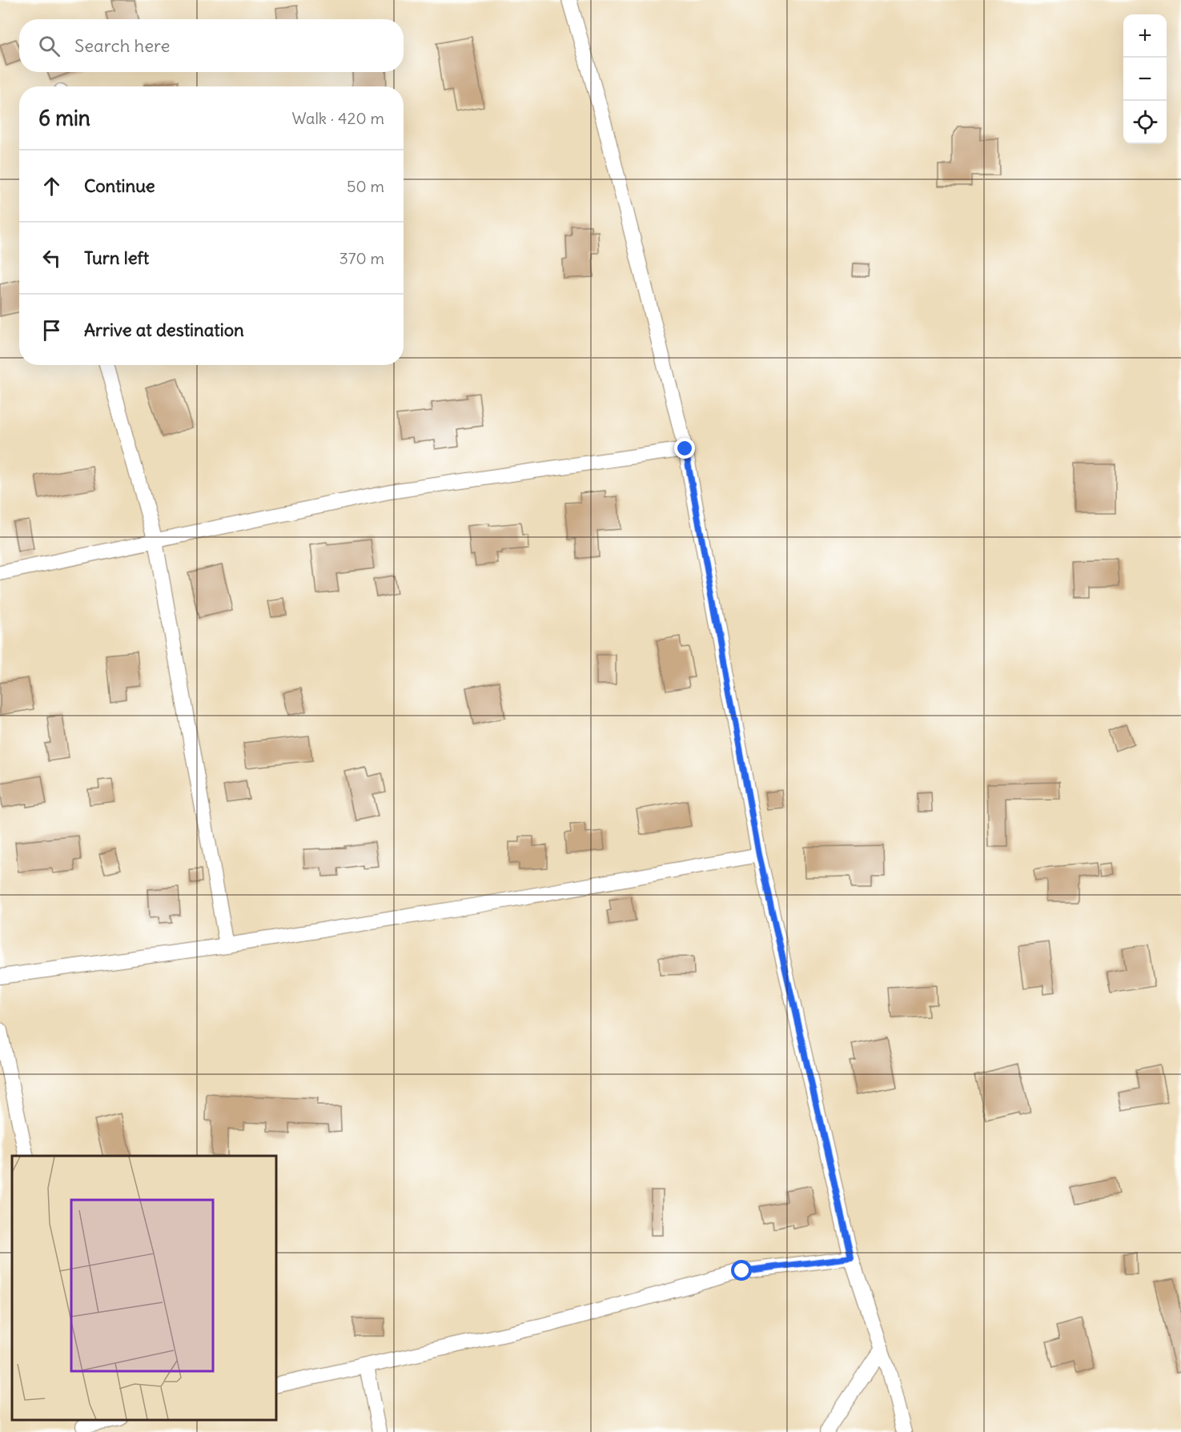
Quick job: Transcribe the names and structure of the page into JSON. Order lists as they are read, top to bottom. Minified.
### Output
{"page":{"map_buttons":["+","−"],"search":"Search here","heading":["6 min","Walk · 420 m"],"list":[["Continue","50 m"],["Turn left","370 m"],"Arrive at destination"]}}
